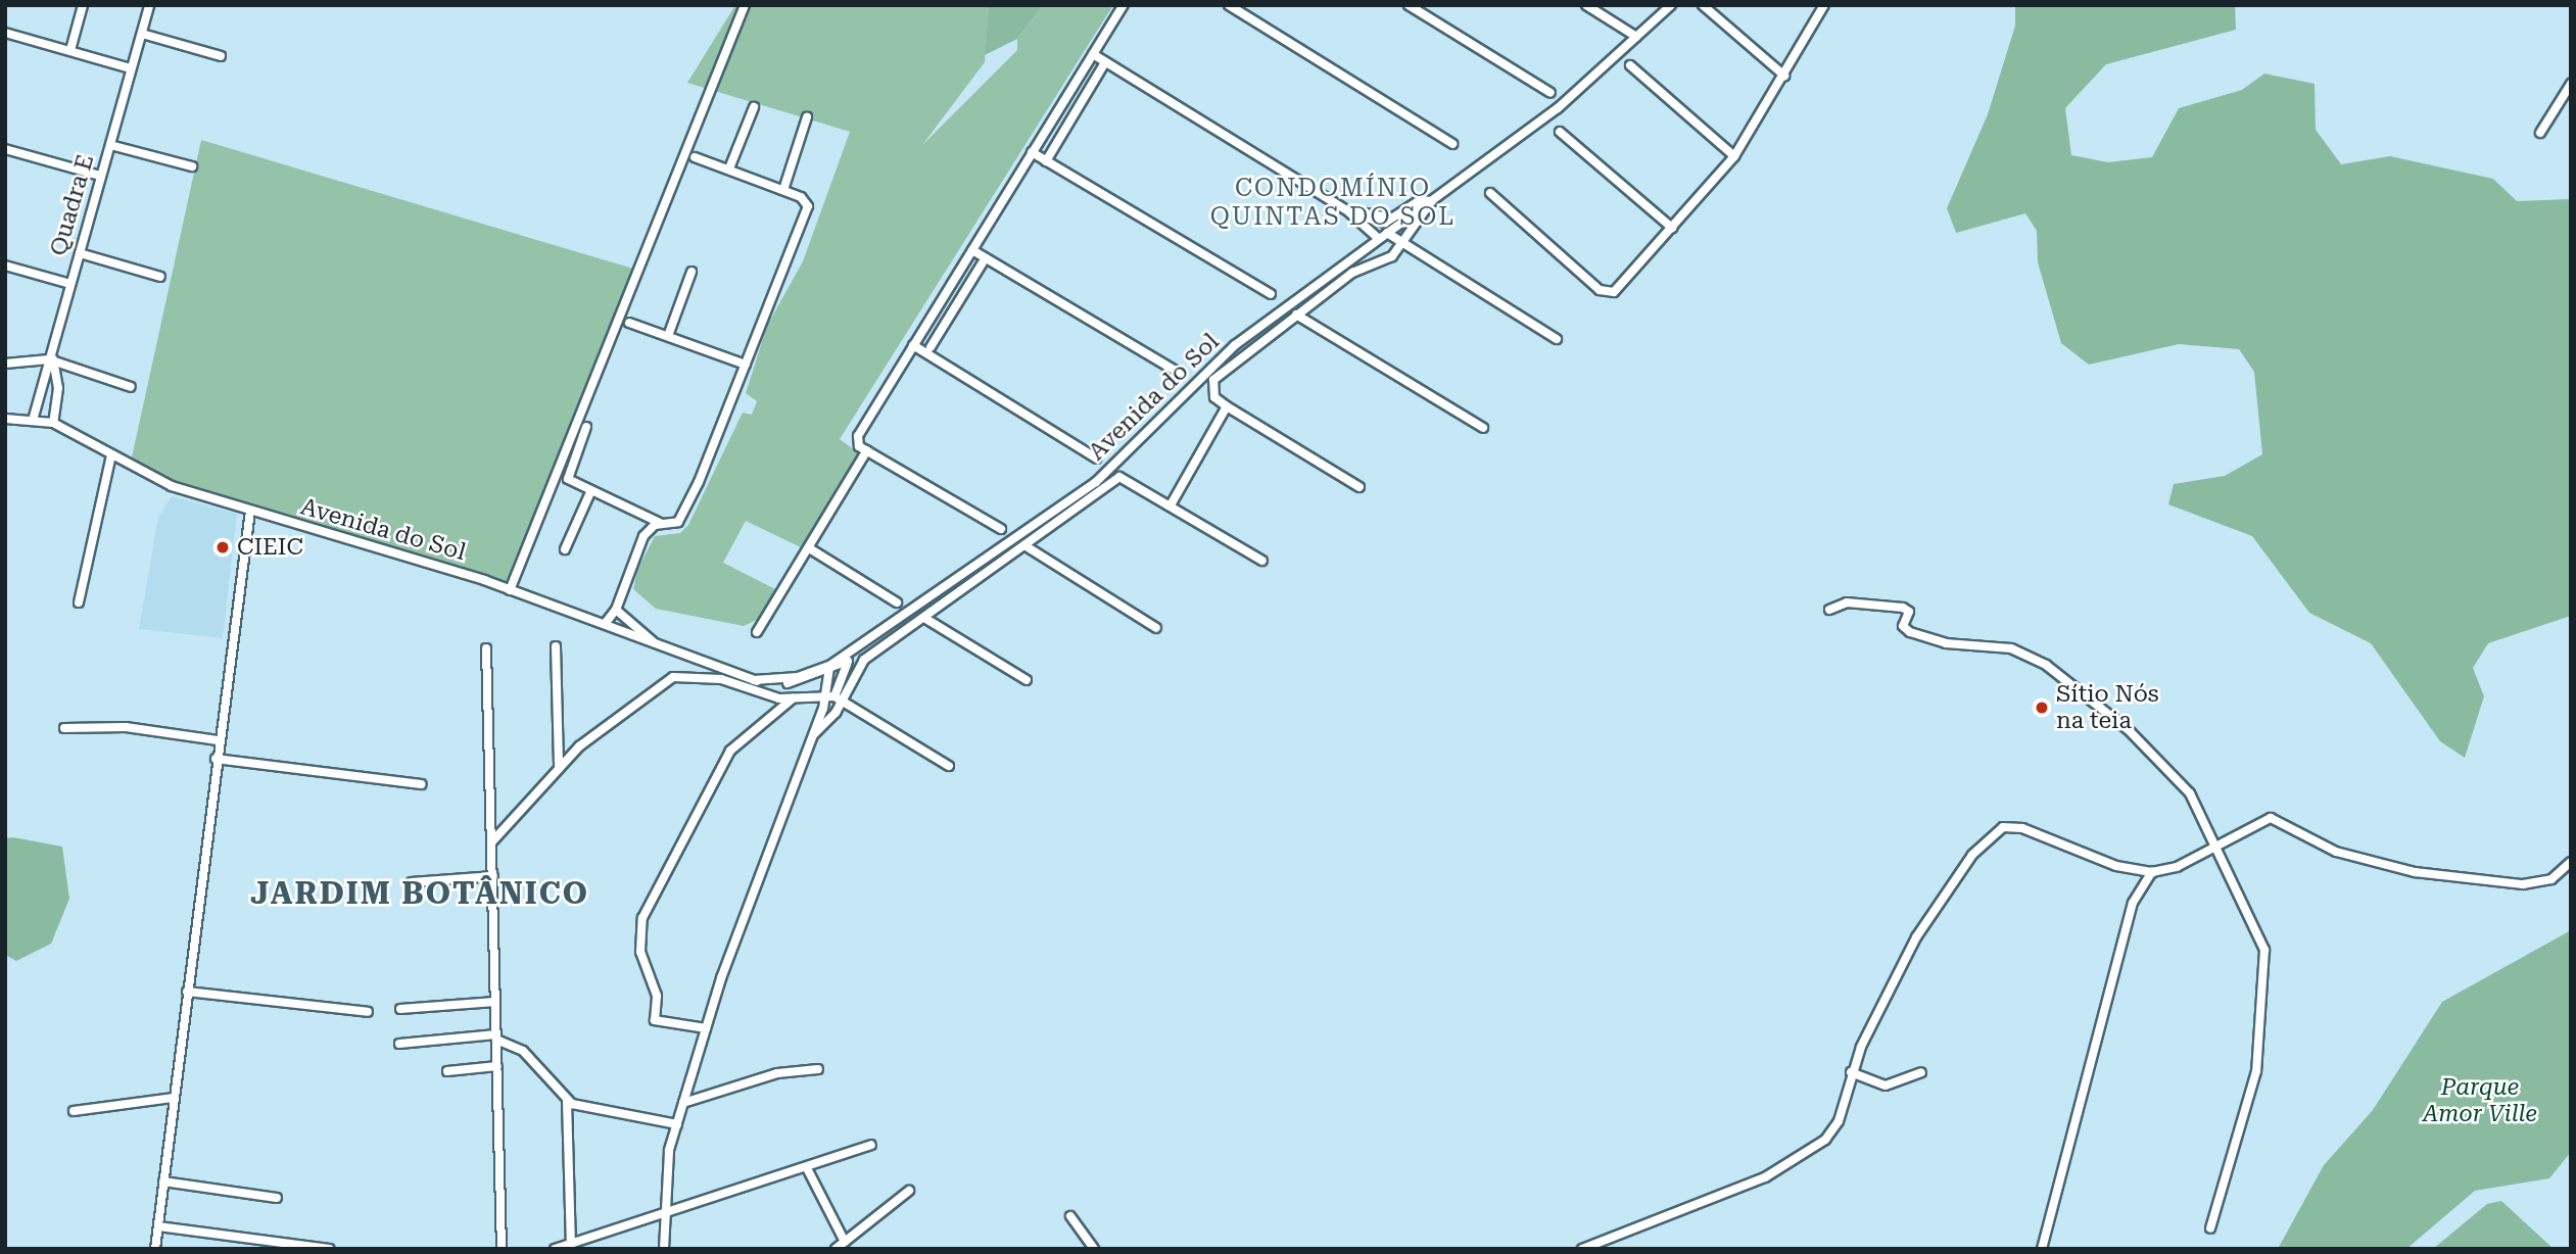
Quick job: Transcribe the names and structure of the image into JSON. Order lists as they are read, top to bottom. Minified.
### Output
{"streets":{"street":["Quadra E","Avenida do Sol"]},"crossings":[["Quadra E","Avenida do Sol"]],"districts":["CONDOMÍNIO QUINTAS DO SOL","JARDIM BOTÂNICO"],"parks":["Parque Amor Ville"],"places":["CIEIC","Sítio Nós na teia"]}
